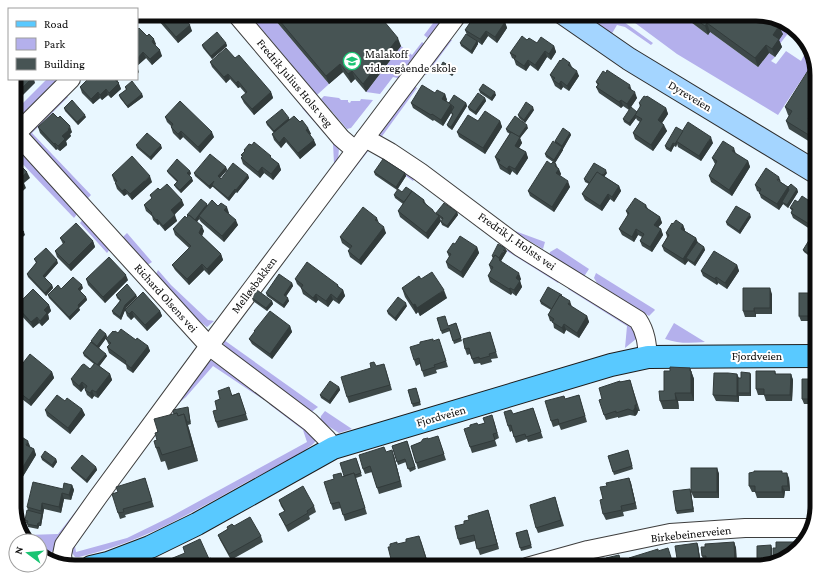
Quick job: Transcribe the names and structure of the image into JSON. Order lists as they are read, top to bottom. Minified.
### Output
{"streets":{"main road":["Fjordveien"],"street":["Fredrik Julius Holst veg","Dyreveien","Fredrik J. Holsts vei","Melløsbakken","Richard Olsens vei","Birkebeinerveien"]},"crossings":[["Fredrik Julius Holst veg","Fredrik J. Holsts vei"],["Fredrik Julius Holst veg","Melløsbakken"],["Fredrik J. Holsts vei","Melløsbakken"],["Fredrik J. Holsts vei","Fjordveien"],["Melløsbakken","Richard Olsens vei"],["Richard Olsens vei","Fjordveien"]],"places":{"school or university":["Malakoff videregående skole"]},"legend":["Road","Park","Building"],"north":"left"}
